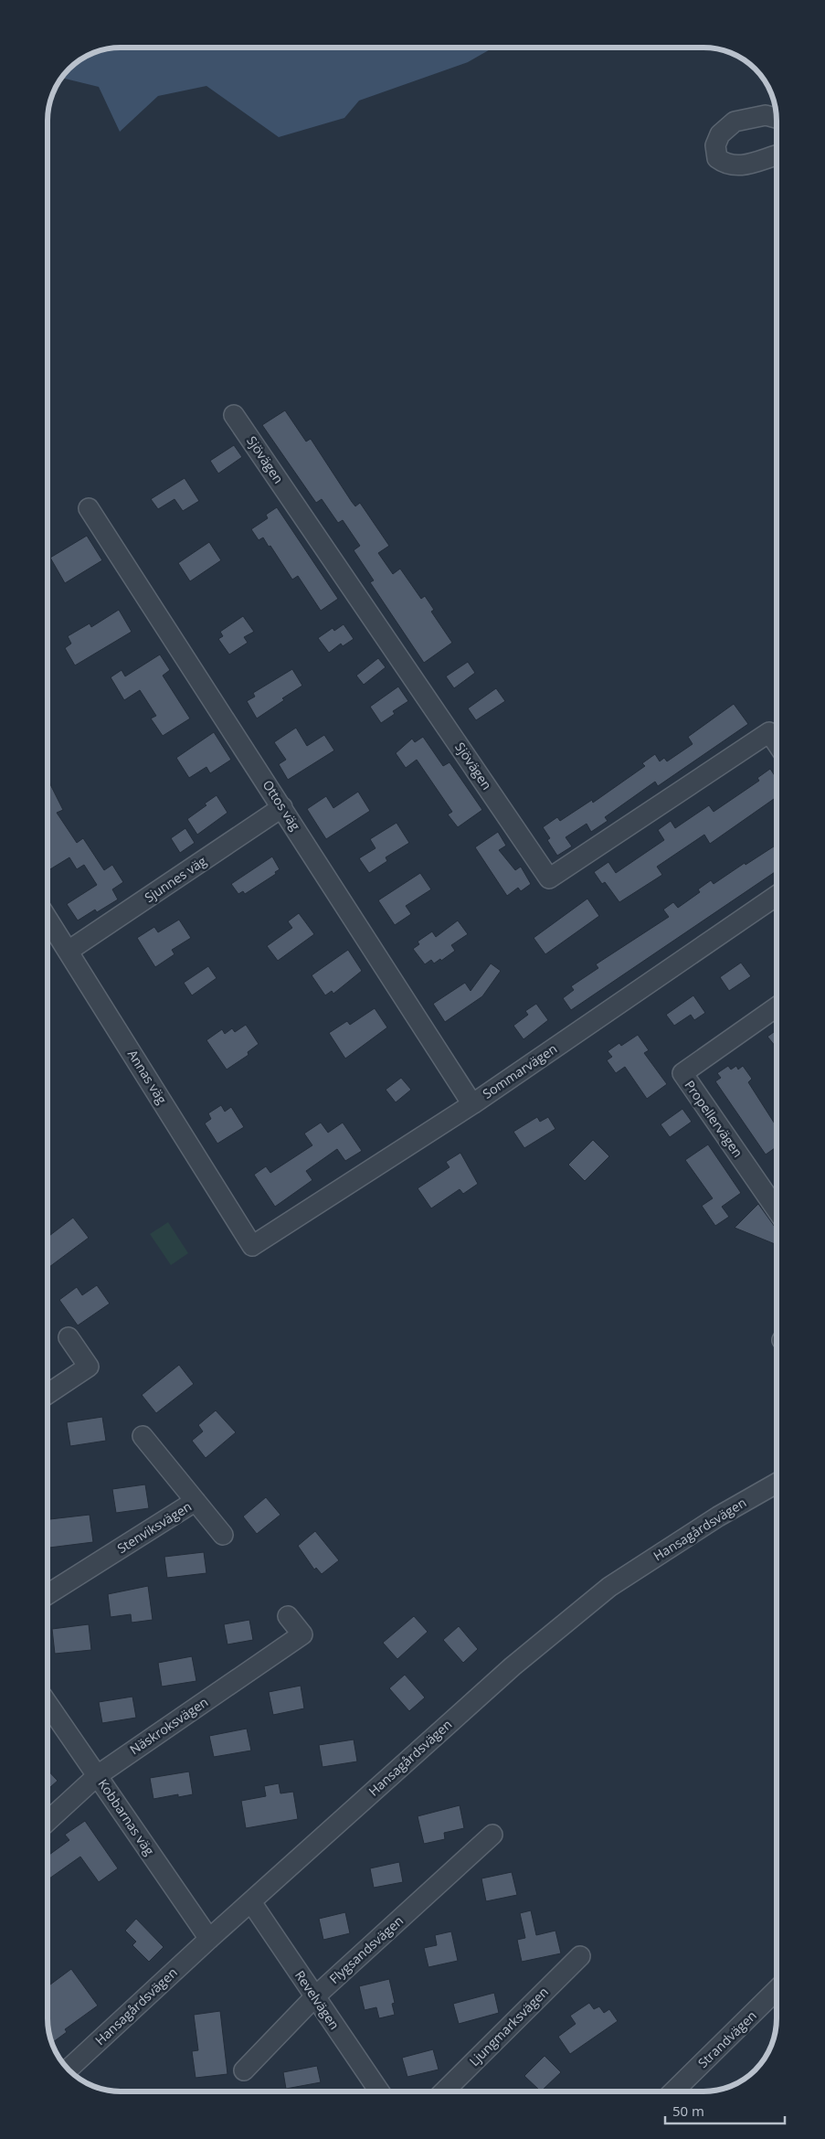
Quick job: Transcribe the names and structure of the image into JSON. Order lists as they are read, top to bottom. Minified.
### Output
{"streets":{"street":["Sjövägen","Ottos väg","Sjunnes väg","Sommarvägen","Annas väg","Propellervägen","Stenviksvägen","Hansagårdsvägen","Näskroksvägen","Kobbarnas väg","Flygsandsvägen","Revelvägen","Ljungmarksvägen","Strandvägen"]},"crossings":[["Ottos väg","Sjunnes väg"],["Ottos väg","Sommarvägen"],["Sjunnes väg","Annas väg"],["Sommarvägen","Annas väg"],["Hansagårdsvägen","Kobbarnas väg"],["Hansagårdsvägen","Revelvägen"],["Näskroksvägen","Kobbarnas väg"],["Flygsandsvägen","Revelvägen"]],"scale_bar":"50 m"}
